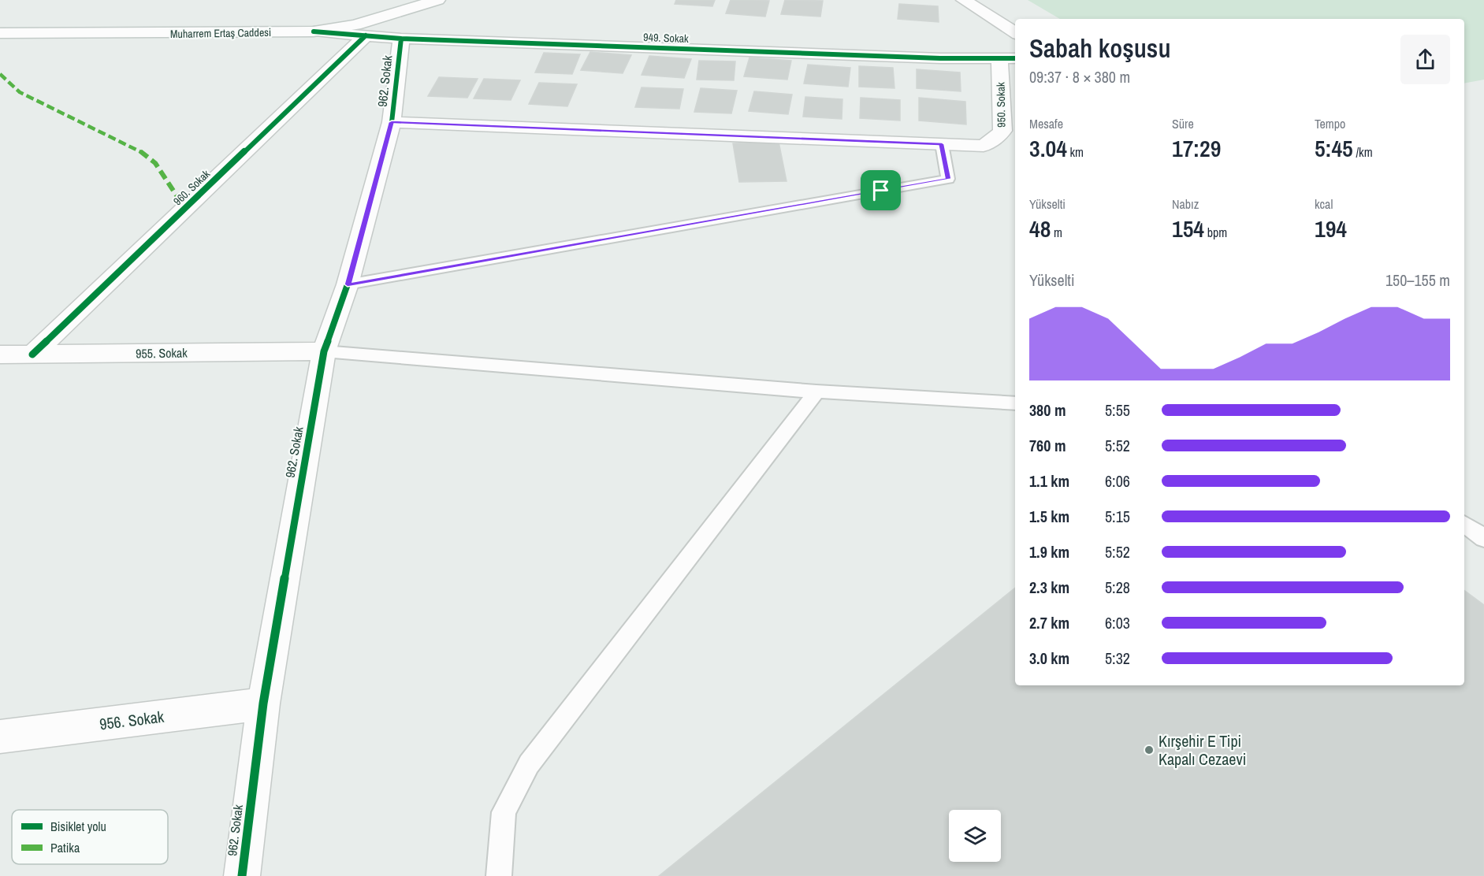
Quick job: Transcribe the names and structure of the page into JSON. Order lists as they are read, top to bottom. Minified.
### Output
{"streets":{"street":["Muharrem Ertaş Caddesi","949. Sokak","962. Sokak","950. Sokak","960. Sokak","955. Sokak","956. Sokak"]},"crossings":[["Muharrem Ertaş Caddesi","949. Sokak"],["949. Sokak","962. Sokak"],["949. Sokak","950. Sokak"],["949. Sokak","960. Sokak"],["962. Sokak","950. Sokak"],["962. Sokak","955. Sokak"],["962. Sokak","956. Sokak"],["960. Sokak","955. Sokak"]],"places":["Kırşehir E Tipi Kapalı Cezaevi"],"legend":["Bisiklet yolu","Patika"],"page":{"heading":["Sabah koşusu","09:37 · 8 × 380 m"],"stats":[["Mesafe","3.04 km"],["Süre","17:29"],["Tempo","5:45 /km"],["Yükselti","48 m"],["Nabız","154 bpm"],["kcal","194"]],"chart":["Yükselti","150–155 m"],"list":[{"name":"380 m","note":"5:55"},{"name":"760 m","note":"5:52"},{"name":"1.1 km","note":"6:06"},{"name":"1.5 km","note":"5:15"},{"name":"1.9 km","note":"5:52"},{"name":"2.3 km","note":"5:28"},{"name":"2.7 km","note":"6:03"},{"name":"3.0 km","note":"5:32"}]}}
